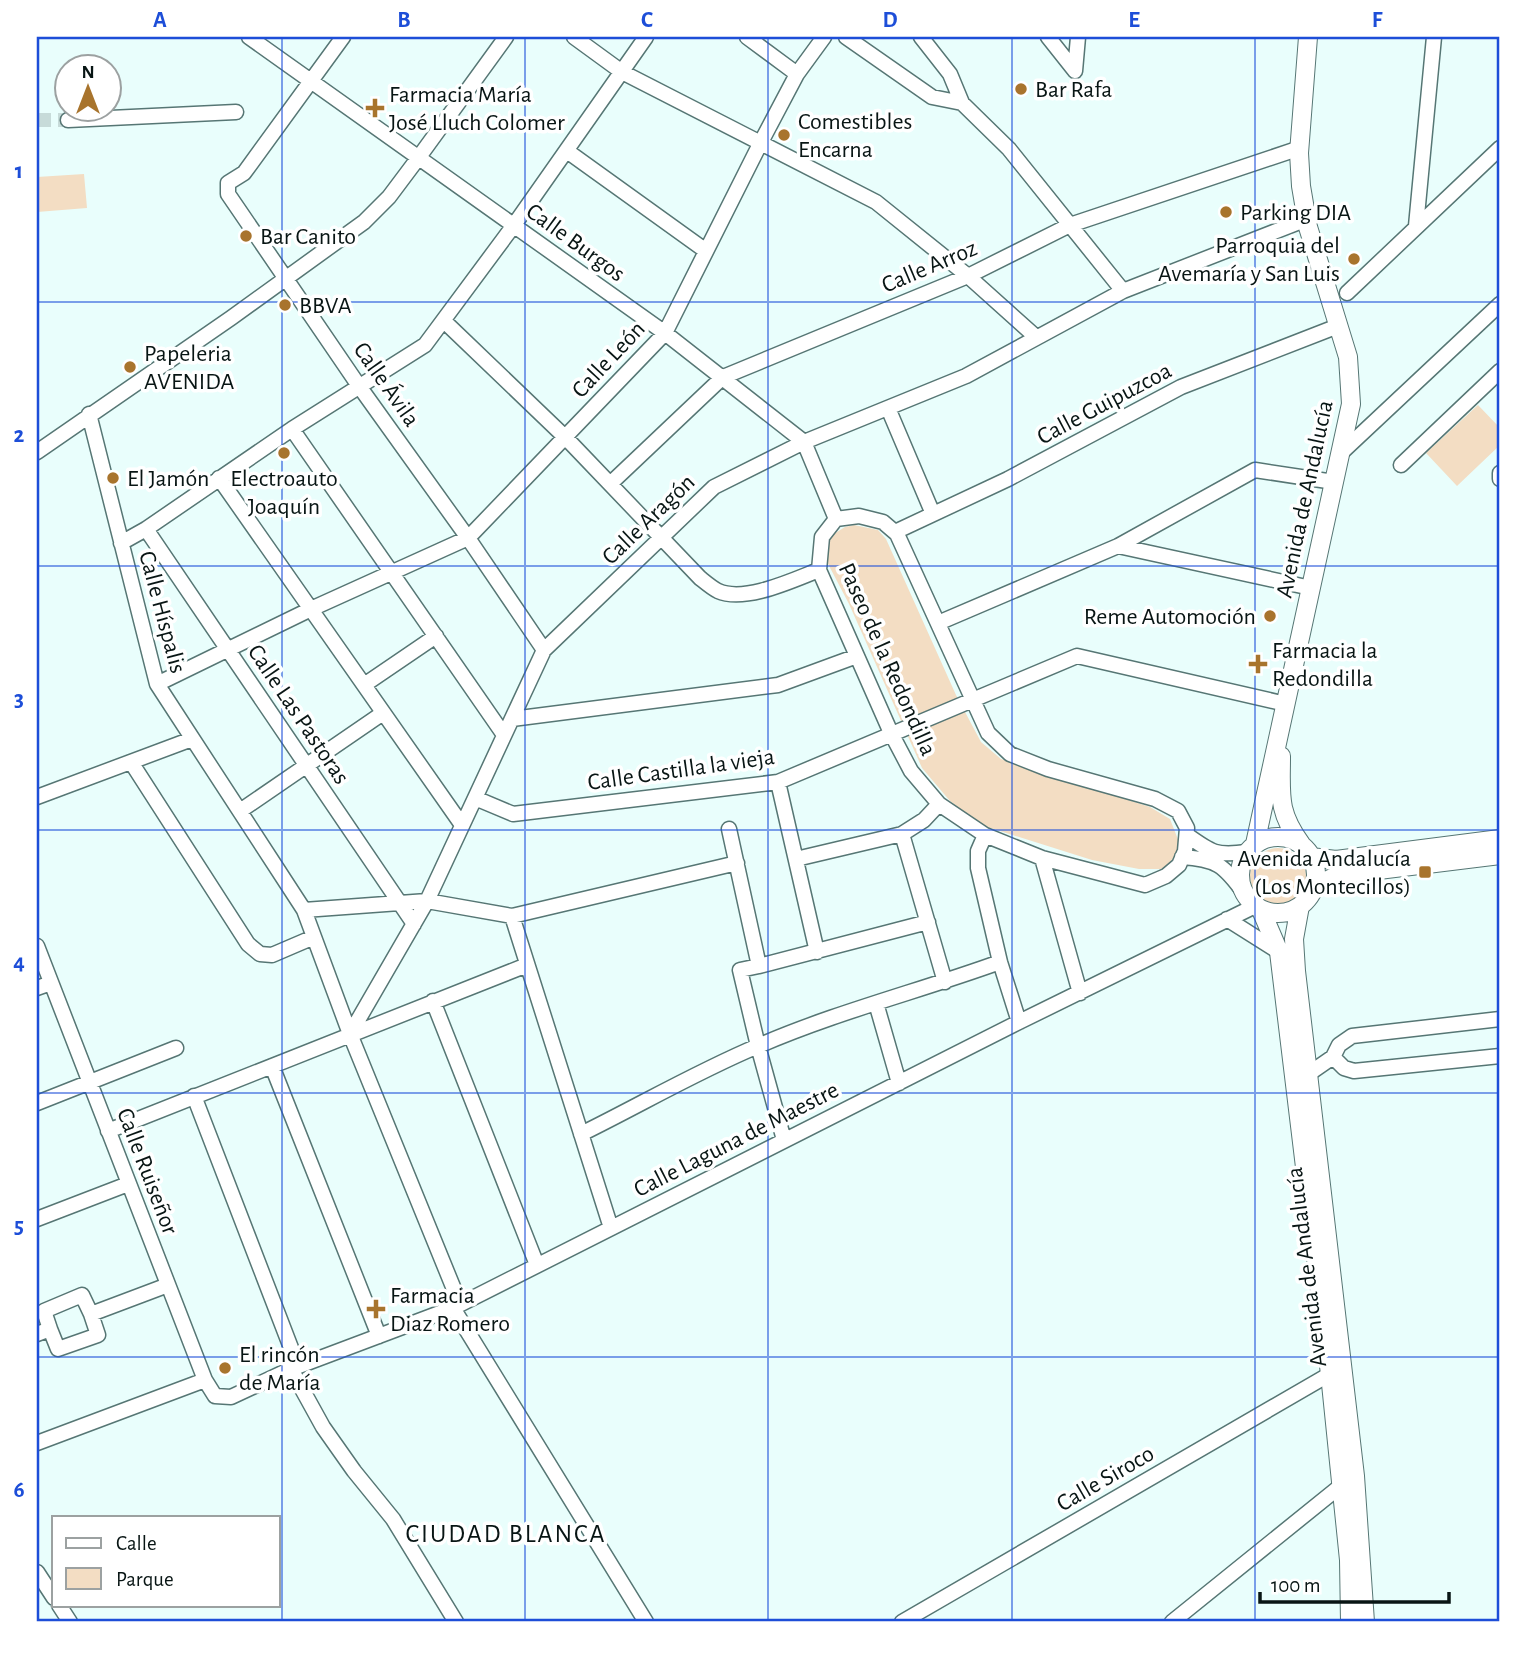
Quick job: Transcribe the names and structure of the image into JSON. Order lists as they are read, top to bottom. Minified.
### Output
{"streets":{"main road":["Avenida de Andalucía"],"street":["Calle Burgos","Calle Arroz","Calle León","Calle Ávila","Calle Guipuzcoa","Calle Aragón","Calle Híspalis","Paseo de la Redondilla","Calle Las Pastoras","Calle Castilla la vieja","Calle Laguna de Maestre","Calle Ruiseñor","Calle Siroco"]},"crossings":[["Calle Burgos","Calle Arroz"],["Calle Burgos","Calle León"],["Calle Burgos","Calle Ávila"],["Calle Burgos","Calle Aragón"],["Calle Burgos","Paseo de la Redondilla"],["Calle Arroz","Avenida de Andalucía"],["Calle León","Calle Ávila"],["Calle Ávila","Calle Aragón"],["Calle Guipuzcoa","Avenida de Andalucía"],["Avenida de Andalucía","Calle Aragón"],["Avenida de Andalucía","Calle Castilla la vieja"],["Avenida de Andalucía","Calle Laguna de Maestre"],["Avenida de Andalucía","Calle Siroco"],["Calle Aragón","Calle Híspalis"],["Calle Aragón","Calle Las Pastoras"],["Calle Aragón","Calle Castilla la vieja"],["Calle Híspalis","Calle Laguna de Maestre"],["Paseo de la Redondilla","Calle Castilla la vieja"],["Calle Laguna de Maestre","Calle Ruiseñor"]],"districts":["CIUDAD BLANCA"],"places":{"other":["Bar Rafa","Comestibles Encarna","Parking DIA","Bar Canito","Parroquia del Avemaría y San Luis","BBVA","Papeleria AVENIDA","Electroauto Joaquín","El Jamón","Reme Automoción","El rincón de María"],"health":["Farmacia María José Lluch Colomer","Farmacia la Redondilla","Farmacia Diaz Romero"],"transit":["Avenida Andalucía (Los Montecillos)"]},"legend":["Calle","Parque"],"scale_bar":"100 m","north":"top","grid":{"columns":["A","B","C","D","E","F"],"rows":["1","2","3","4","5","6"]}}
